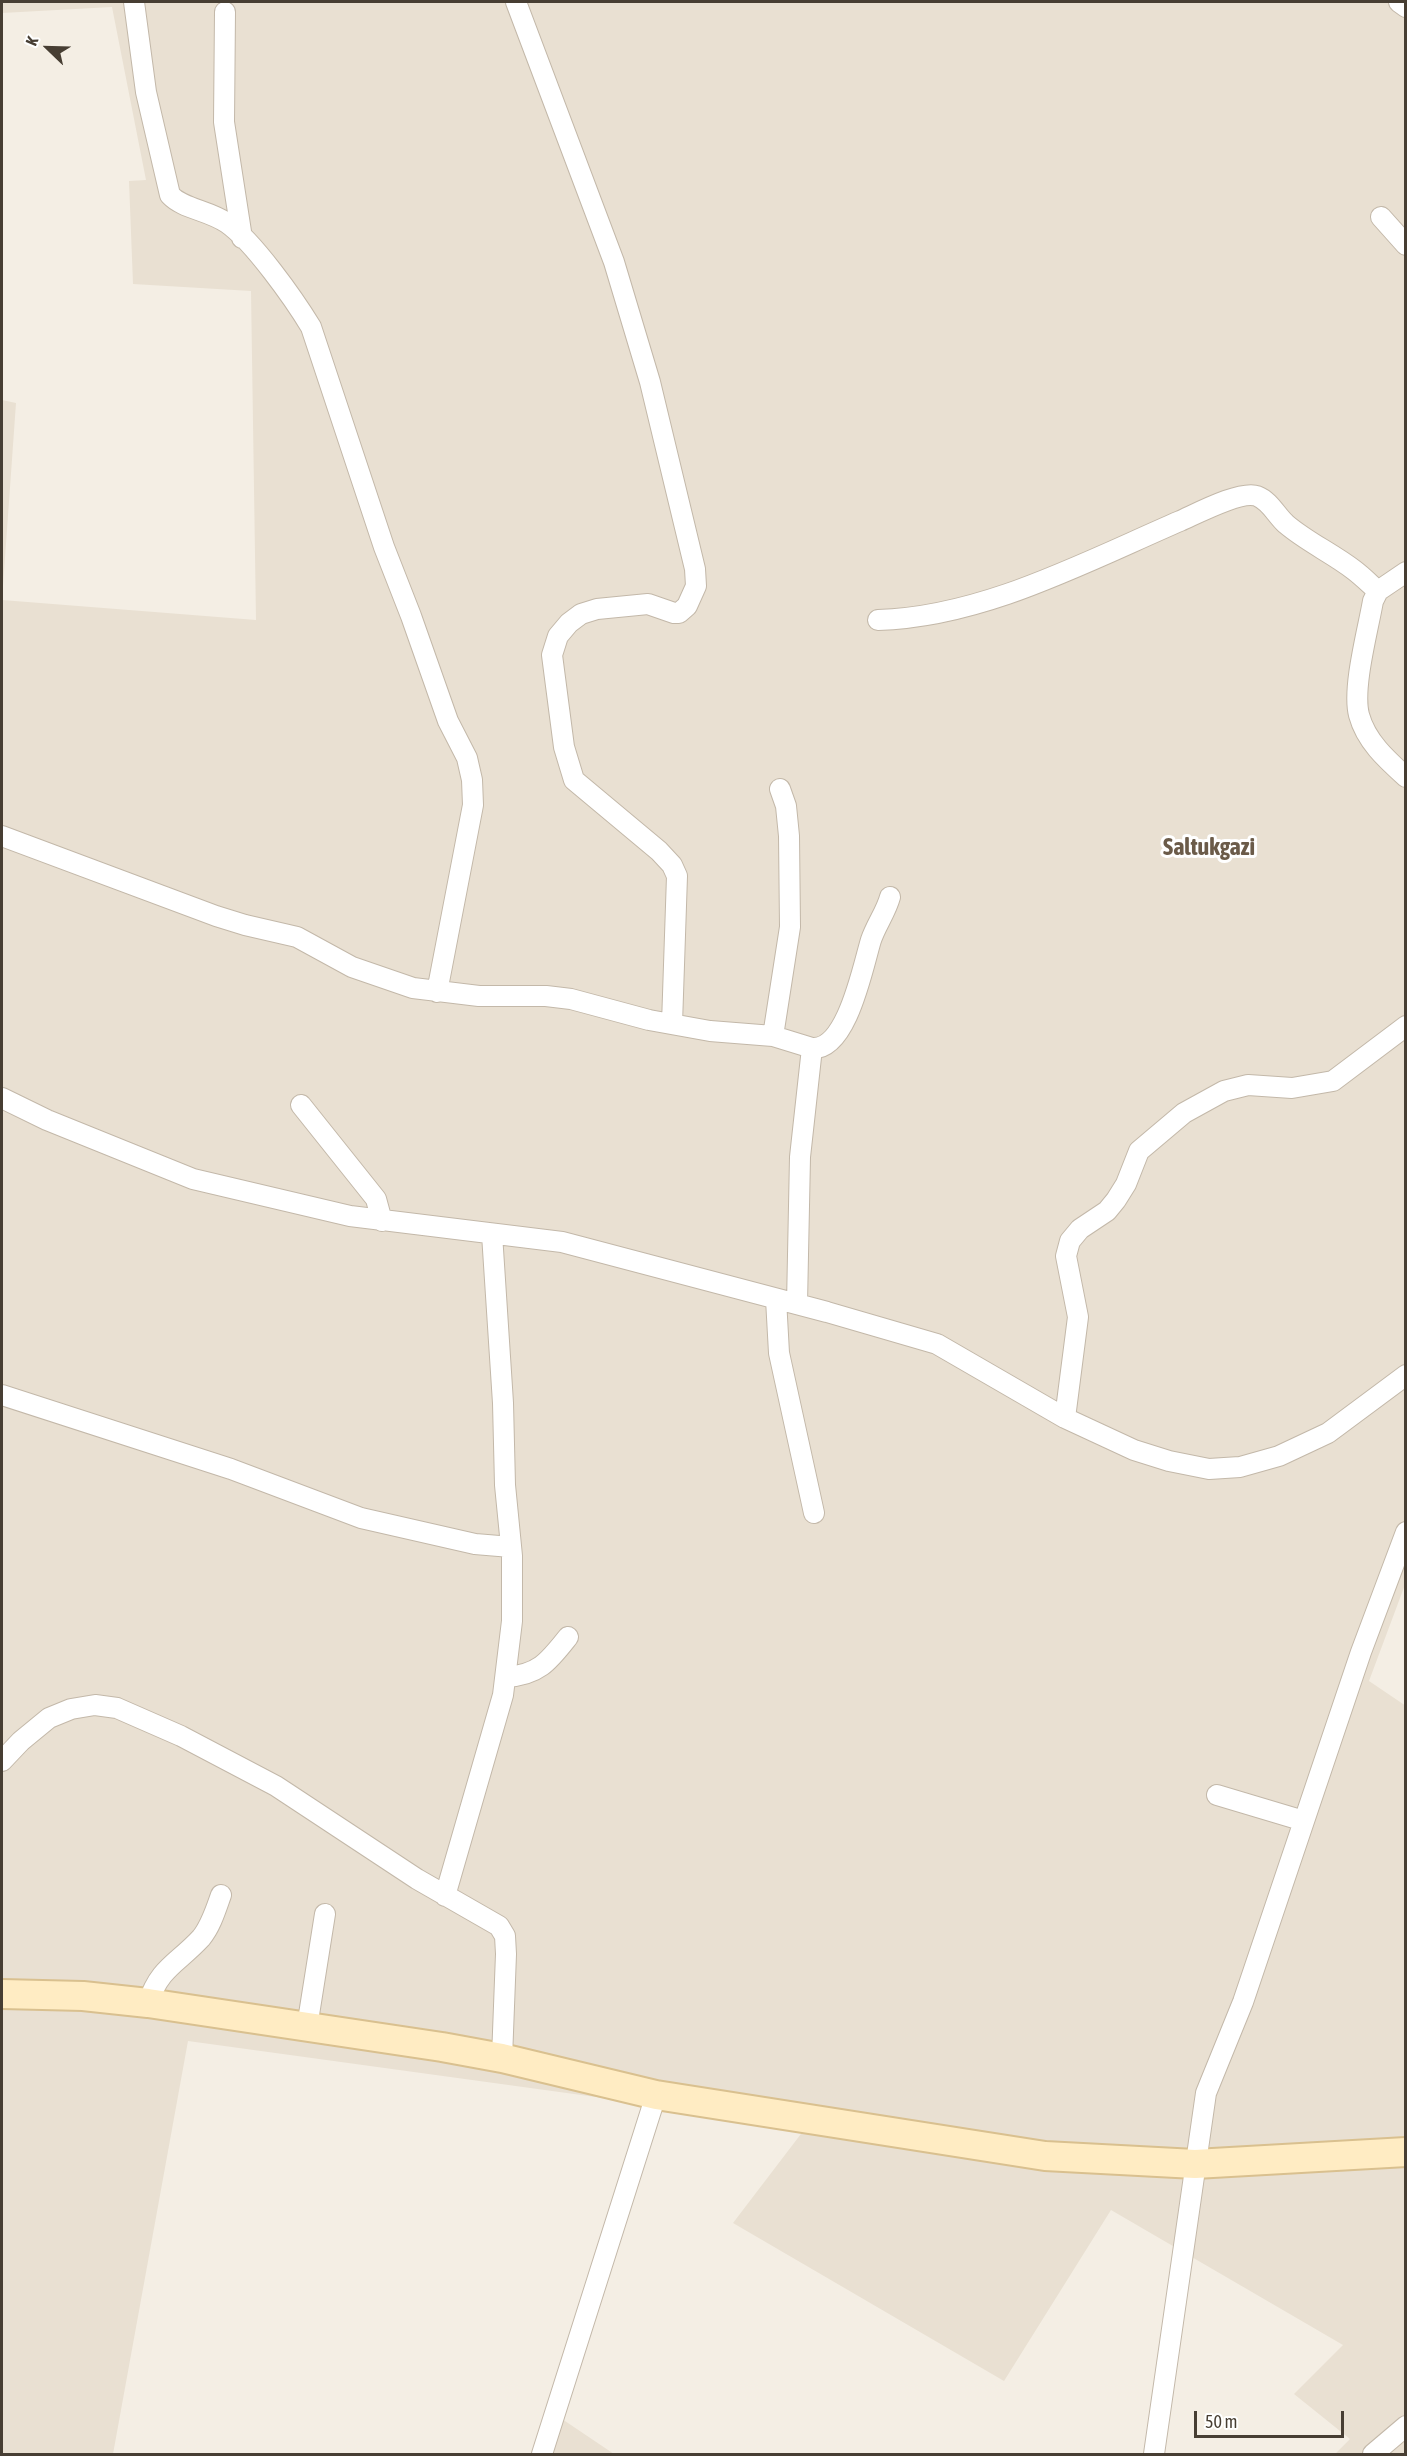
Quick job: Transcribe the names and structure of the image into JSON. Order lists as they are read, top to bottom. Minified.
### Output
{"districts":["Saltukgazi"],"scale_bar":"50 m","north":"top left"}
